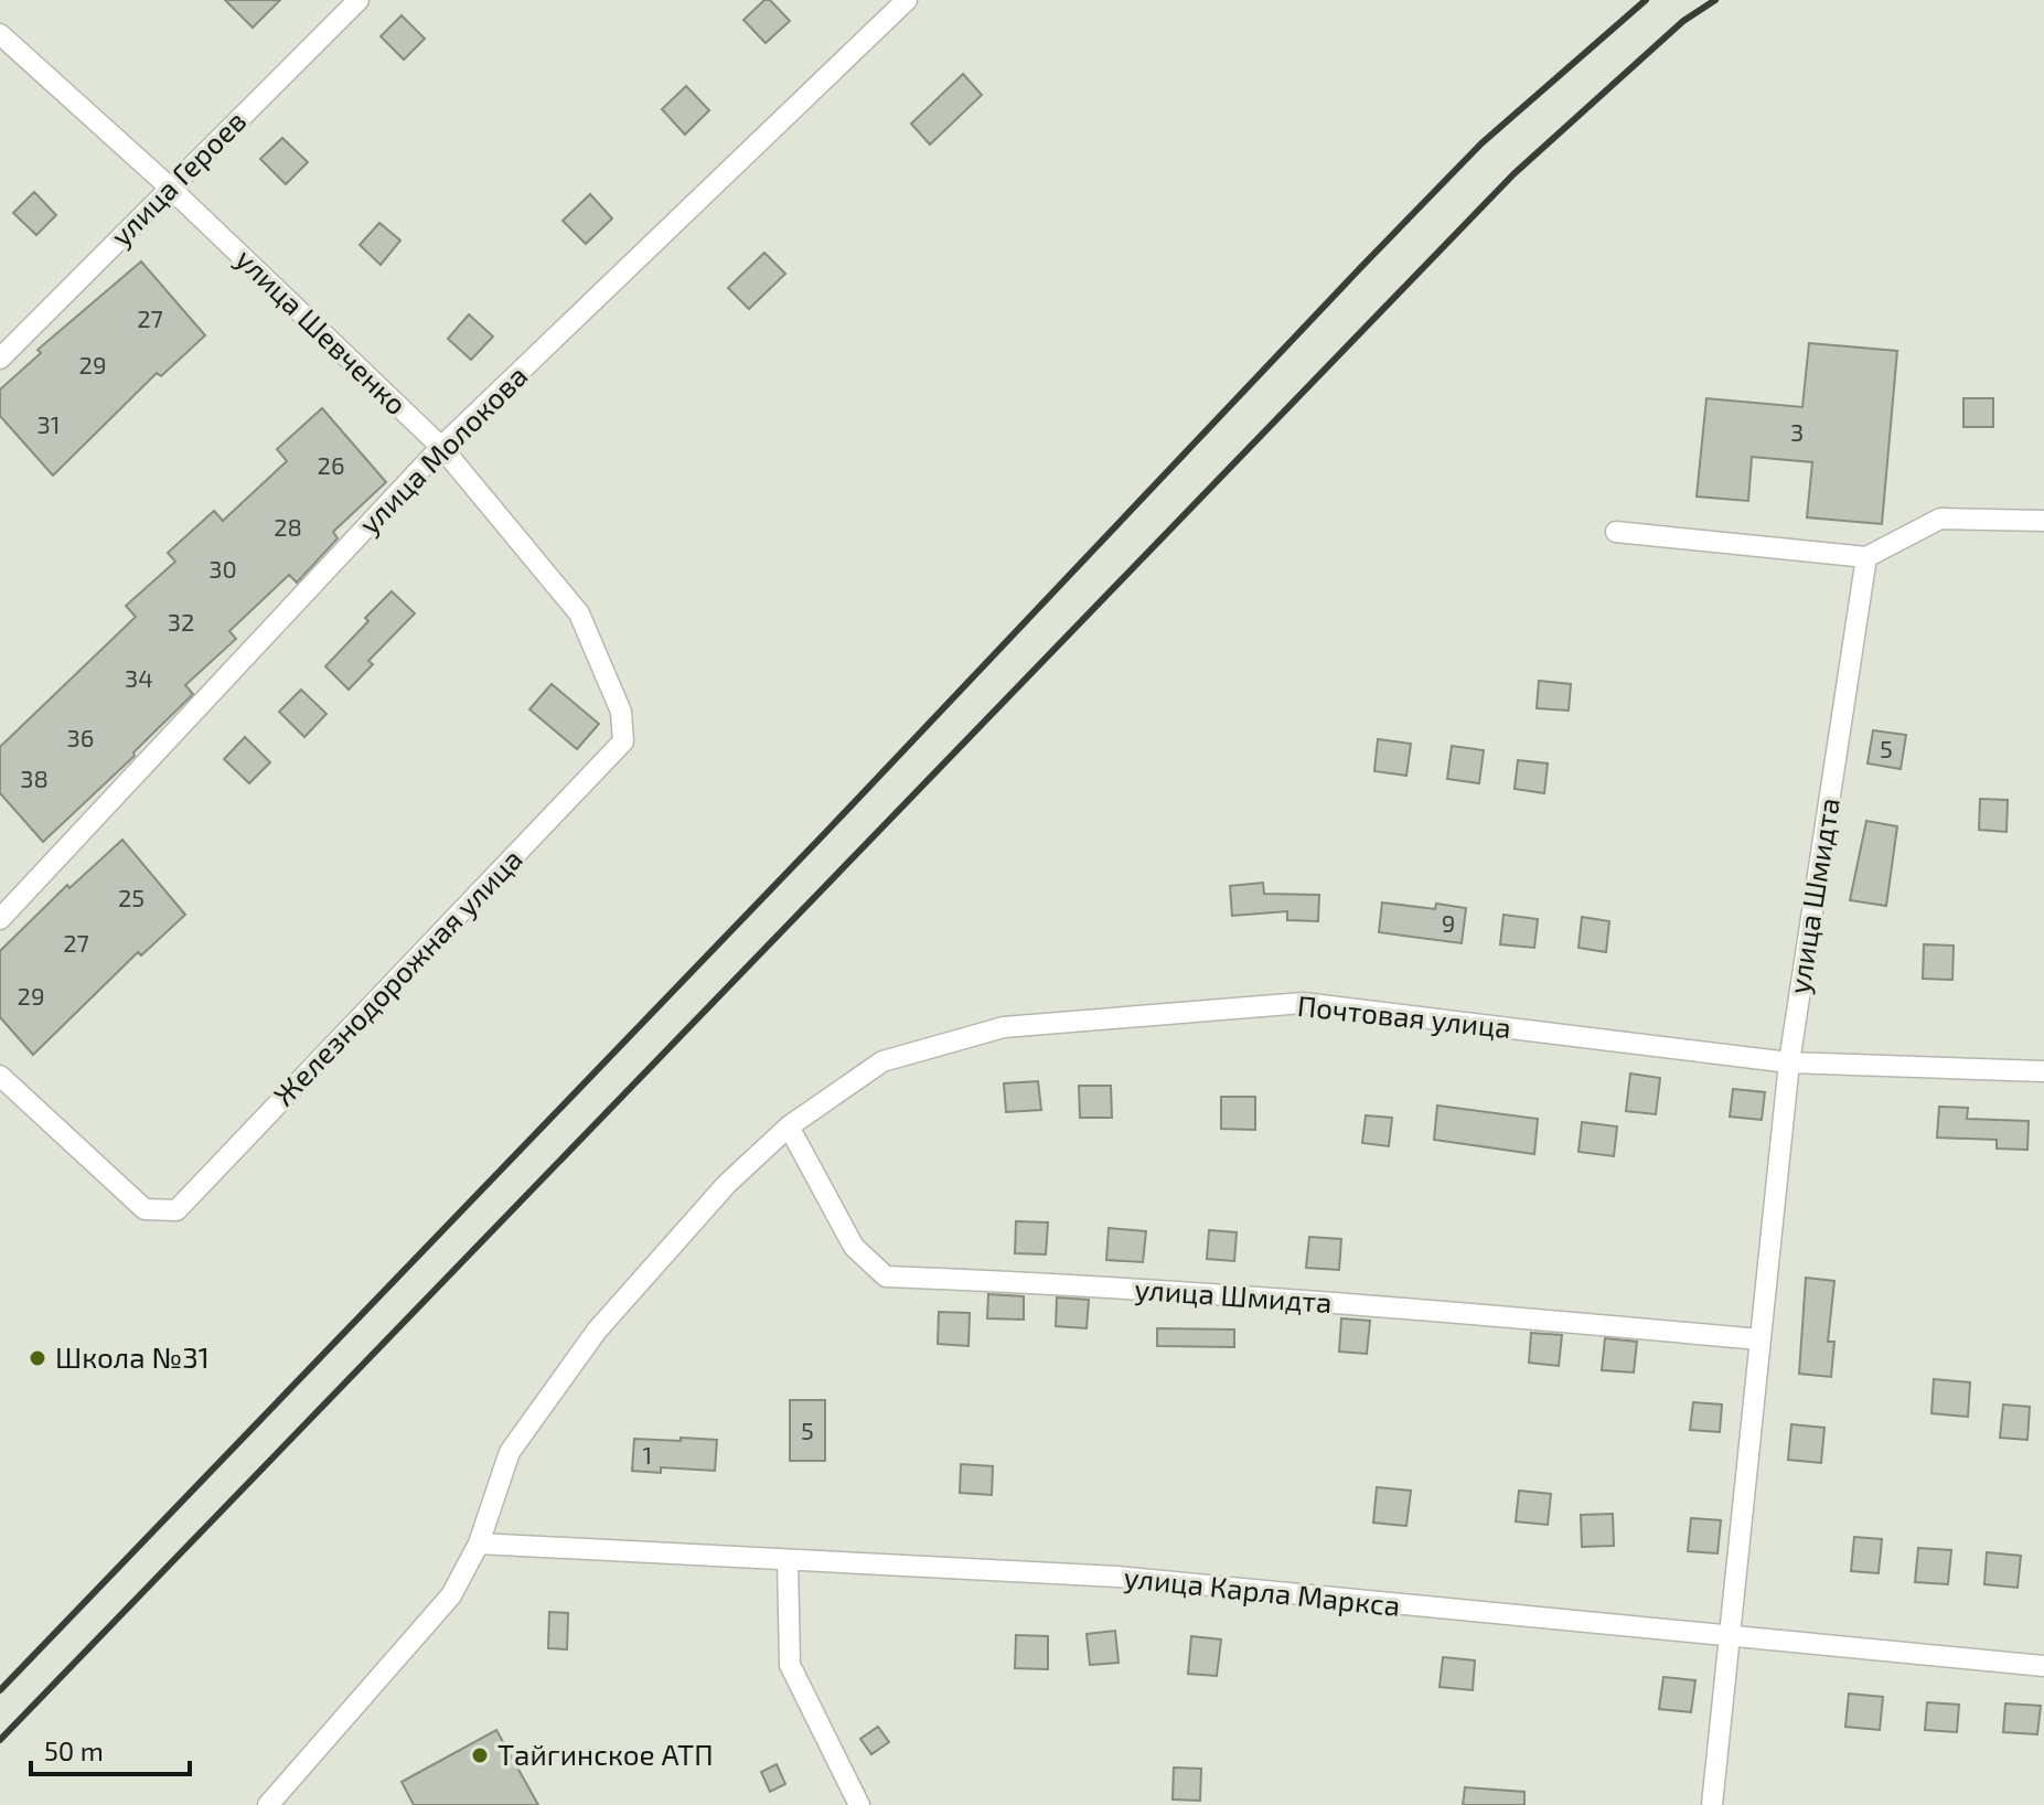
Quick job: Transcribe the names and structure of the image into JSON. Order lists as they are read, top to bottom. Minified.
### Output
{"streets":{"street":["улица Героев","улица Шевченко","улица Молокова","улица Шмидта","Железнодорожная улица","Почтовая улица","улица Карла Маркса"]},"crossings":[["улица Героев","улица Шевченко"],["улица Шевченко","улица Молокова"],["улица Шевченко","Железнодорожная улица"],["улица Шмидта","Почтовая улица"],["улица Шмидта","улица Карла Маркса"],["Почтовая улица","улица Карла Маркса"]],"places":["Школа №31","Тайгинское АТП"],"house_numbers":["27","29","31","3","26","28","30","32","34","36","5","38","25","9","27","29","5","1"],"scale_bar":"50 m"}
